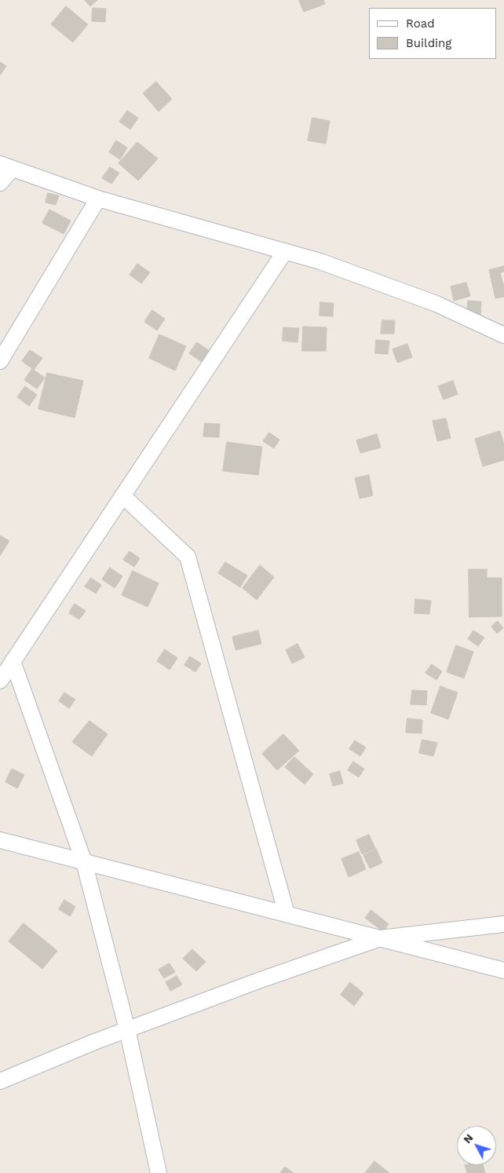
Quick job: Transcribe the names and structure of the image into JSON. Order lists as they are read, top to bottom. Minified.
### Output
{"legend":["Road","Building"],"north":"top left"}
